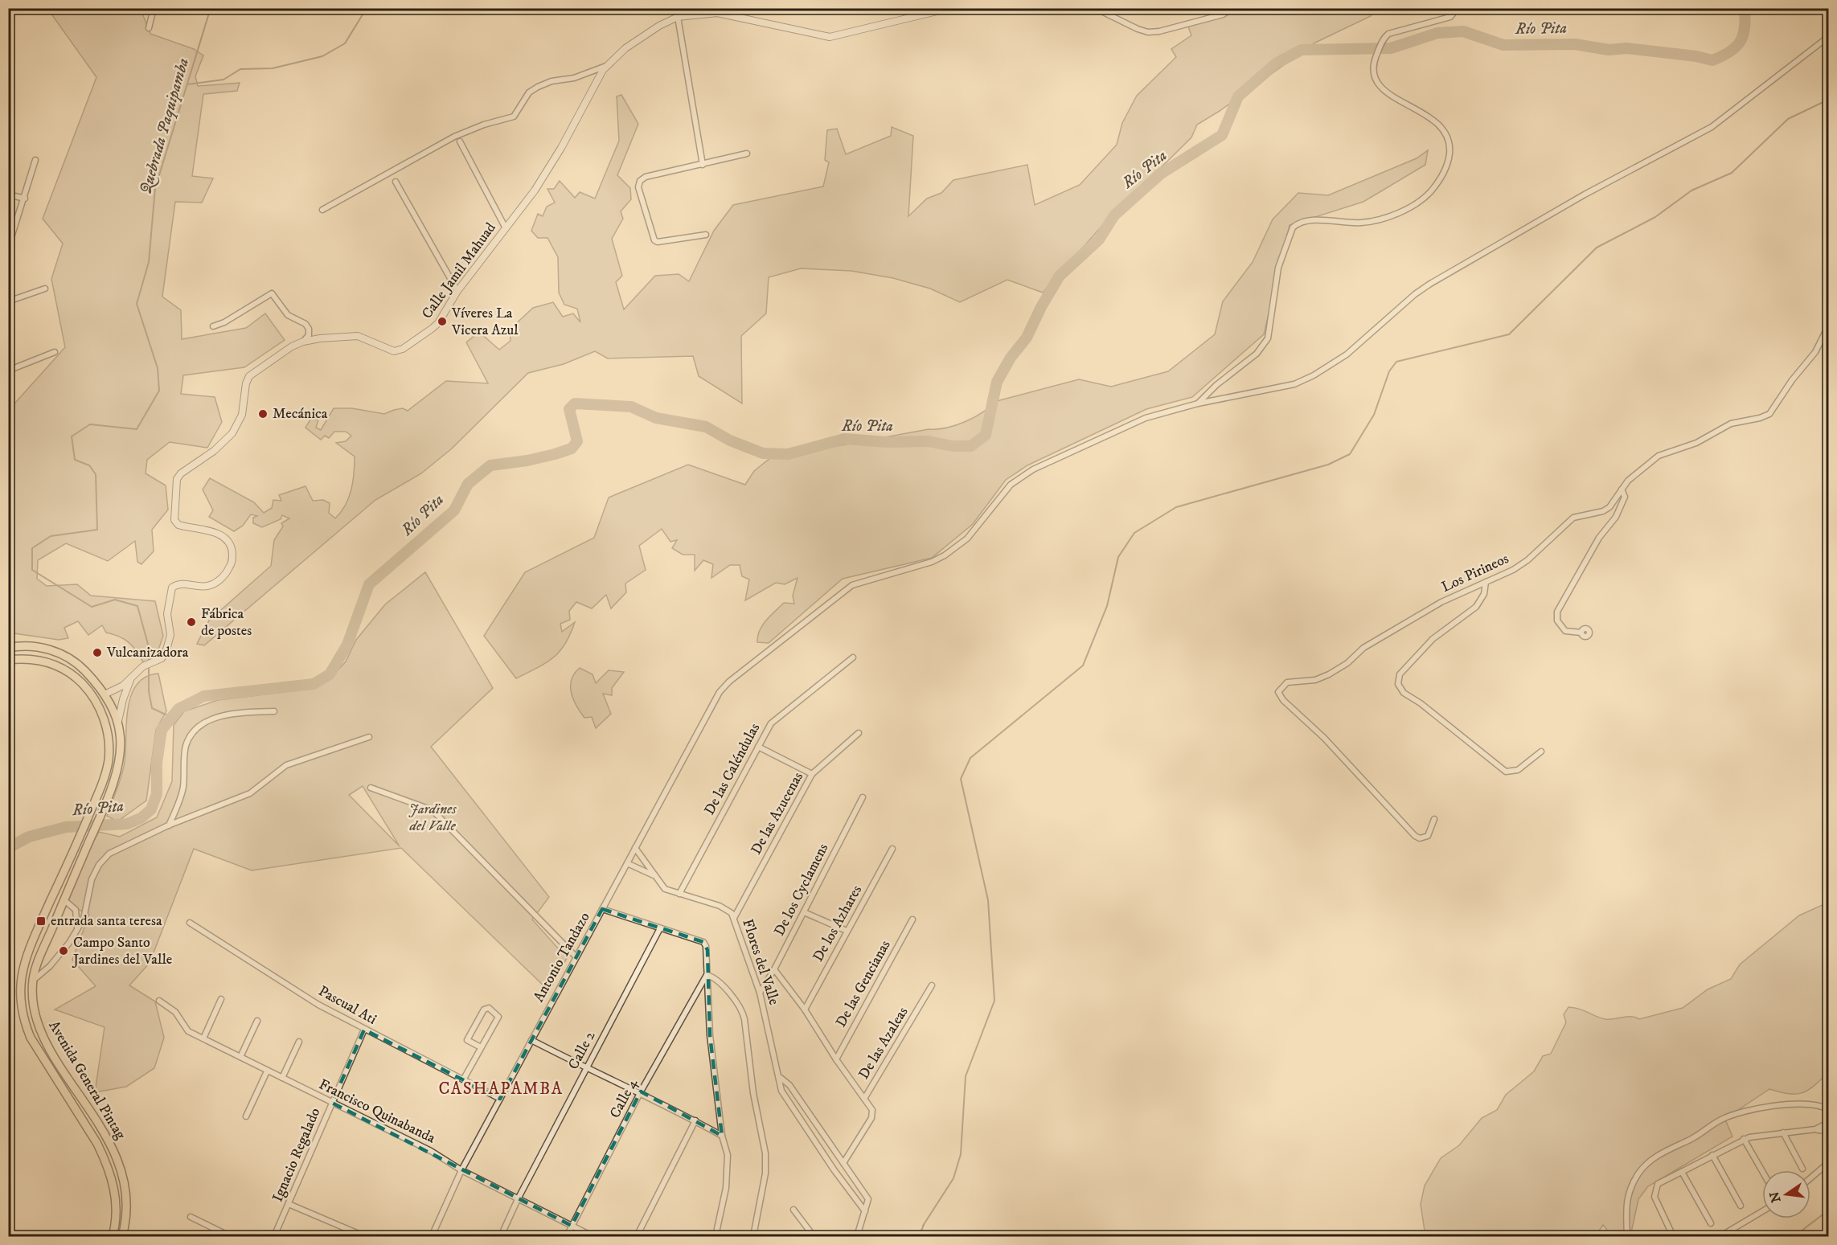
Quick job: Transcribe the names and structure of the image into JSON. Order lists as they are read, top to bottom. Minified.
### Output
{"streets":{"highway":["Avenida General Pintag"],"street":["Calle Jamil Mahuad","Los Pirineos","De las Caléndulas","De las Azucenas","De los Cyclamens","De los Azhares","Antonio Tandazo","Flores del Valle","De las Gencianas","Pascual Ati","De las Azaleas","Calle 2","Calle 4","Francisco Quinabanda","Ignacio Regalado"]},"crossings":[["Calle Jamil Mahuad","Avenida General Pintag"],["De las Caléndulas","Flores del Valle"],["De las Azucenas","Flores del Valle"],["De los Cyclamens","Flores del Valle"],["Antonio Tandazo","Flores del Valle"],["Antonio Tandazo","Pascual Ati"],["Antonio Tandazo","Francisco Quinabanda"],["Pascual Ati","Ignacio Regalado"],["Calle 2","Francisco Quinabanda"],["Calle 4","Francisco Quinabanda"],["Francisco Quinabanda","Ignacio Regalado"]],"districts":["CASHAPAMBA"],"water":["Río Pita","Quebrada Paquipamba"],"parks":["Jardines del Valle"],"places":{"other":["Víveres La Vicera Azul","Mecánica","Fábrica de postes","Vulcanizadora","Campo Santo Jardines del Valle"],"transit":["entrada santa teresa"]},"north":"left"}
